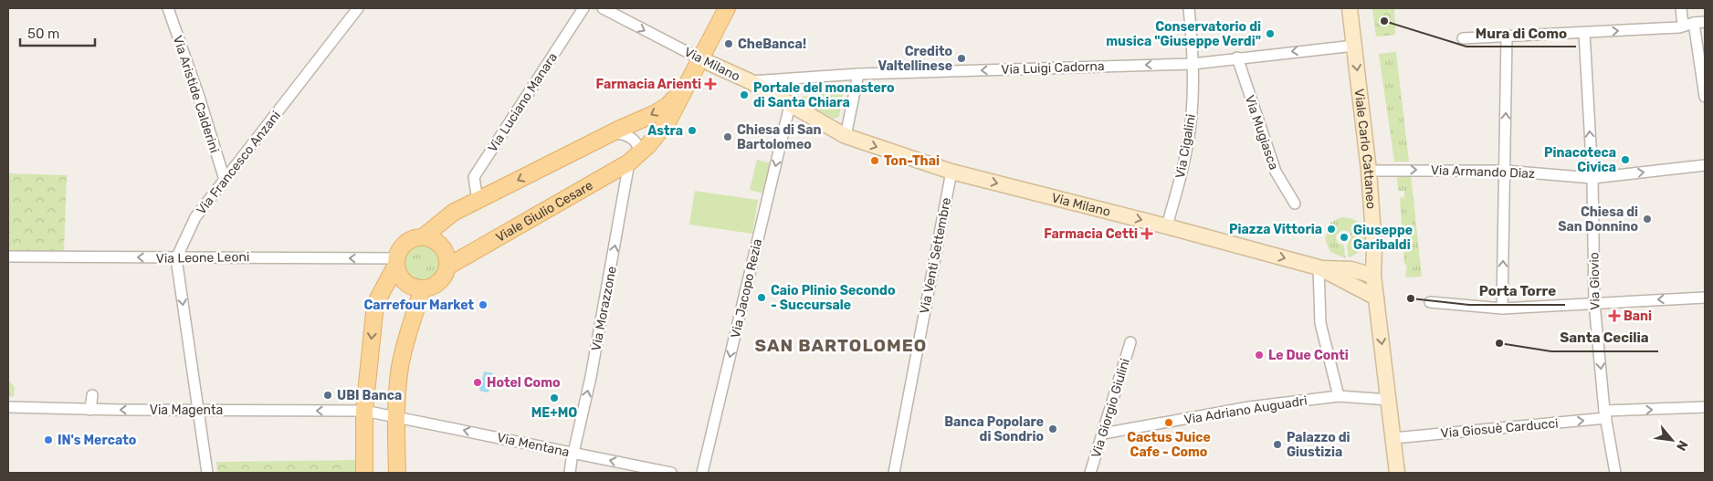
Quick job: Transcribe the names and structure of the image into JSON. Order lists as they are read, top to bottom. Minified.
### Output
{"streets":{"main road":["Viale Giulio Cesare"],"street":["Via Milano","Via Luigi Cadorna","Via Aristide Calderini","Via Luciano Manara","Via Mugiasca","Via Cigalini","Viale Carlo Cattaneo","Via Francesco Anzani","Via Armando Diaz","Via Venti Settembre","Via Leone Leoni","Via Giovio","Via Jacopo Rezia","Via Morazzone","Via Giorgio Giulini","Via Magenta","Via Adriano Auguadri","Via Giosuè Carducci","Via Mentana"]},"crossings":[["Via Milano","Via Luigi Cadorna"],["Via Milano","Via Cigalini"],["Via Milano","Viale Carlo Cattaneo"],["Via Milano","Viale Giulio Cesare"],["Via Milano","Via Venti Settembre"],["Via Milano","Via Jacopo Rezia"],["Via Luigi Cadorna","Via Mugiasca"],["Via Luigi Cadorna","Via Cigalini"],["Via Luigi Cadorna","Viale Carlo Cattaneo"],["Via Aristide Calderini","Via Francesco Anzani"],["Via Luciano Manara","Viale Giulio Cesare"],["Viale Carlo Cattaneo","Via Armando Diaz"],["Viale Carlo Cattaneo","Via Adriano Auguadri"],["Viale Carlo Cattaneo","Via Giosuè Carducci"],["Via Francesco Anzani","Via Leone Leoni"],["Via Armando Diaz","Via Giovio"],["Viale Giulio Cesare","Via Leone Leoni"],["Viale Giulio Cesare","Via Morazzone"],["Via Giovio","Via Giosuè Carducci"],["Via Morazzone","Via Mentana"],["Via Giorgio Giulini","Via Adriano Auguadri"],["Via Magenta","Via Mentana"]],"one_way":["Via Milano","Via Luigi Cadorna","Via Armando Diaz","Via Leone Leoni","Via Jacopo Rezia","Via Morazzone","Via Magenta","Via Giosuè Carducci","Via Mentana"],"districts":["SAN BARTOLOMEO"],"places":{"other":["Mura di Como","Conservatorio di musica \"Giuseppe Verdi\"","CheBanca!","Credito Valtellinese","Portale del monastero di Santa Chiara","Astra","Chiesa di San Bartolomeo","Pinacoteca Civica","Ton-Thai","Chiesa di San Donnino","Piazza Vittoria","Giuseppe Garibaldi","Caio Plinio Secondo - Succursale","Porta Torre","Carrefour Market","Santa Cecilia","Le Due Conti","Hotel Como","UBI Banca","ME+MO","Cactus Juice Cafe - Como","Banca Popolare di Sondrio","IN's Mercato","Palazzo di Giustizia"],"health":["Farmacia Arienti","Farmacia Cetti","Bani"]},"scale_bar":"50 m","north":"bottom right"}
